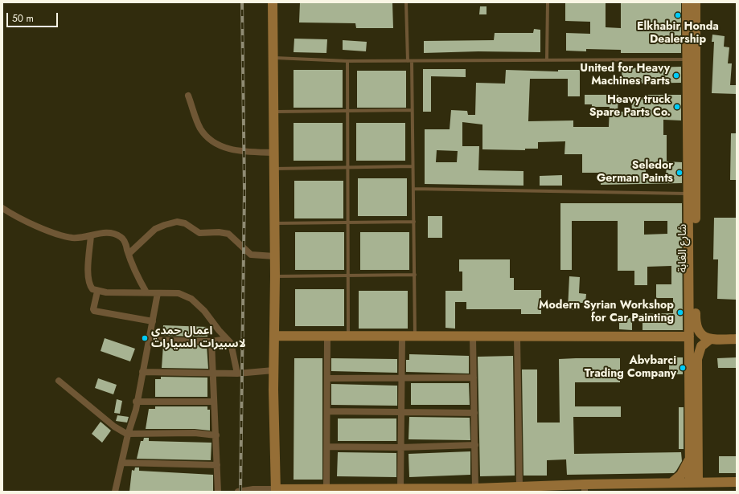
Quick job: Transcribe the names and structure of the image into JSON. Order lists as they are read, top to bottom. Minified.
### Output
{"streets":{"street":["شارع الغابة"]},"places":["Elkhabir Honda Dealership","United for Heavy Machines Parts","Heavy truck Spare Parts Co.","Seledor German Paints","Modern Syrian Workshop for Car Painting","اعمال حمدي لاسبيرات السيارات","Abvbarci Trading Company"],"scale_bar":"50 m"}
